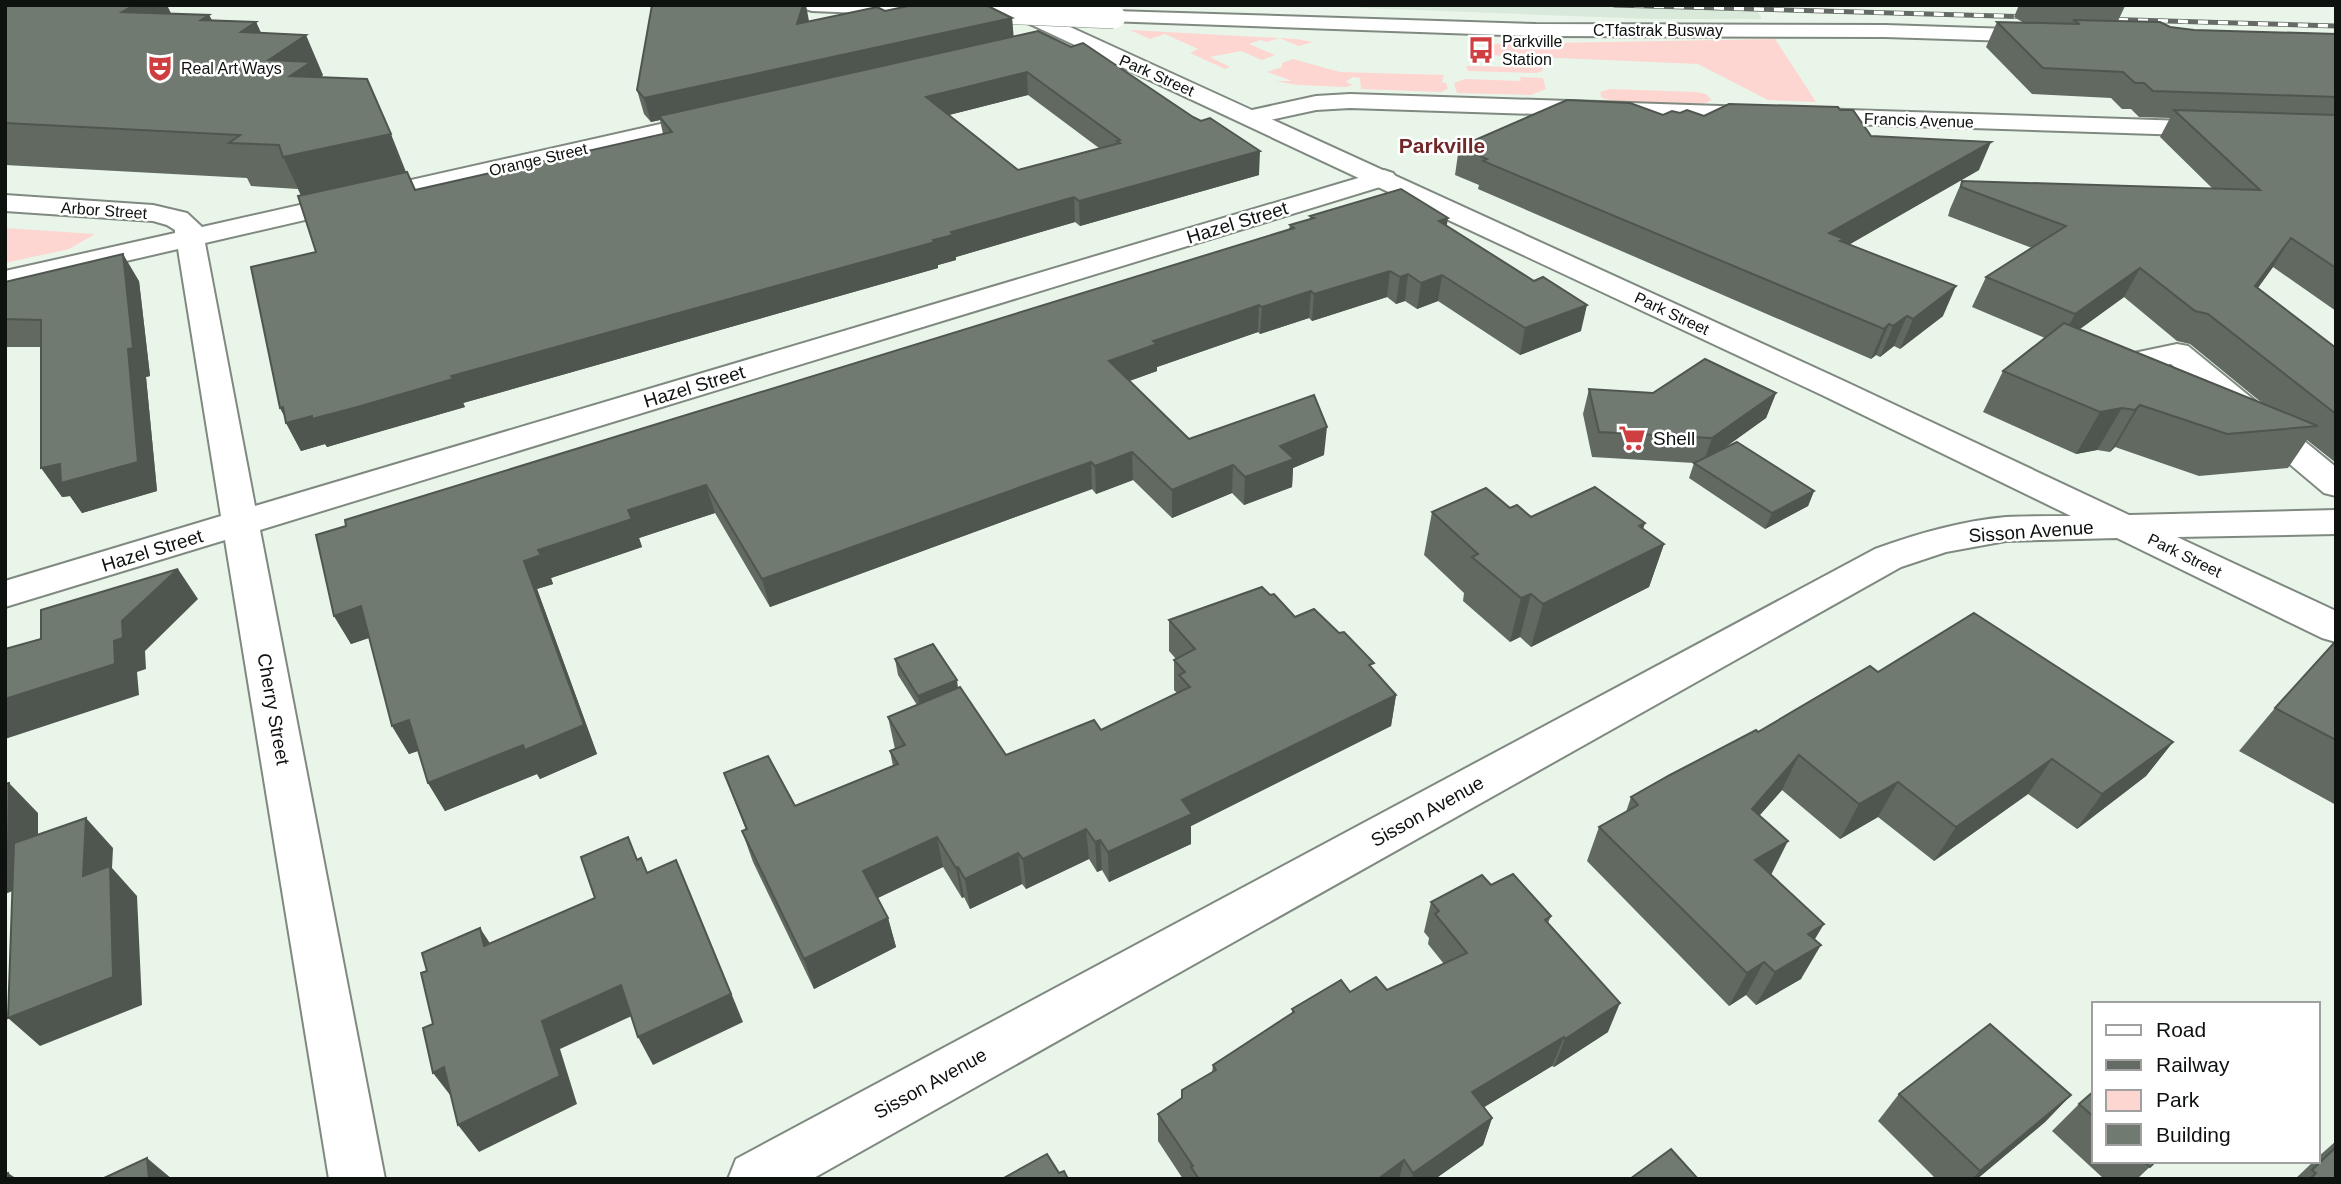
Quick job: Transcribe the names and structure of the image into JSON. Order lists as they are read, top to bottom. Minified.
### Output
{"streets":{"street":["CTfastrak Busway","Park Street","Francis Avenue","Orange Street","Arbor Street","Hazel Street","Sisson Avenue","Cherry Street"]},"crossings":[["Park Street","Francis Avenue"],["Park Street","Hazel Street"],["Park Street","Sisson Avenue"],["Orange Street","Arbor Street"],["Orange Street","Cherry Street"],["Arbor Street","Cherry Street"],["Hazel Street","Cherry Street"]],"districts":["Parkville"],"places":{"bus stop":["Parkville Station"],"theatre":["Real Art Ways"],"supermarket":["Shell"]},"legend":["Road","Railway","Park","Building"]}
